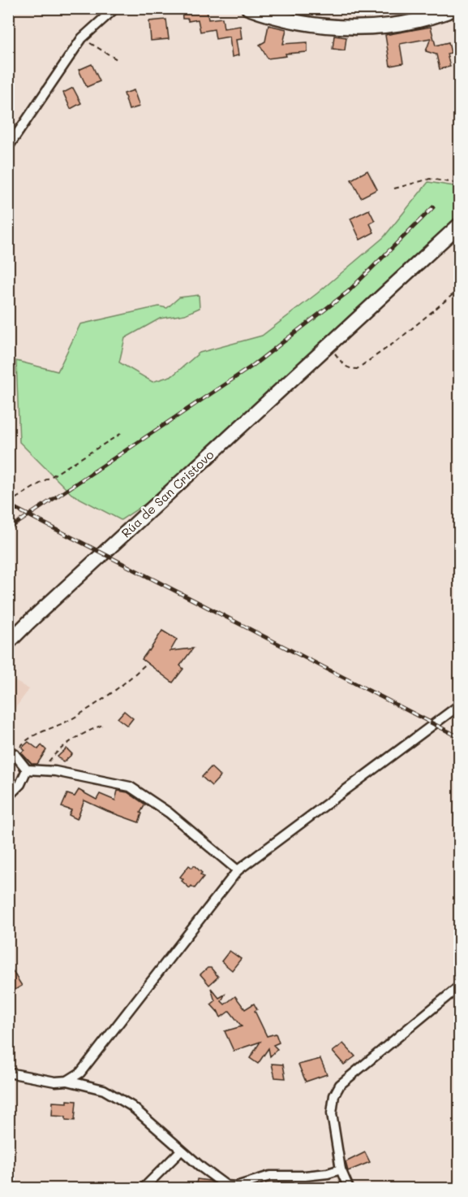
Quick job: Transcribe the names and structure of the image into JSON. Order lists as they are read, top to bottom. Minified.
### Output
{"streets":{"street":["Rúa de San Cristovo"]}}
